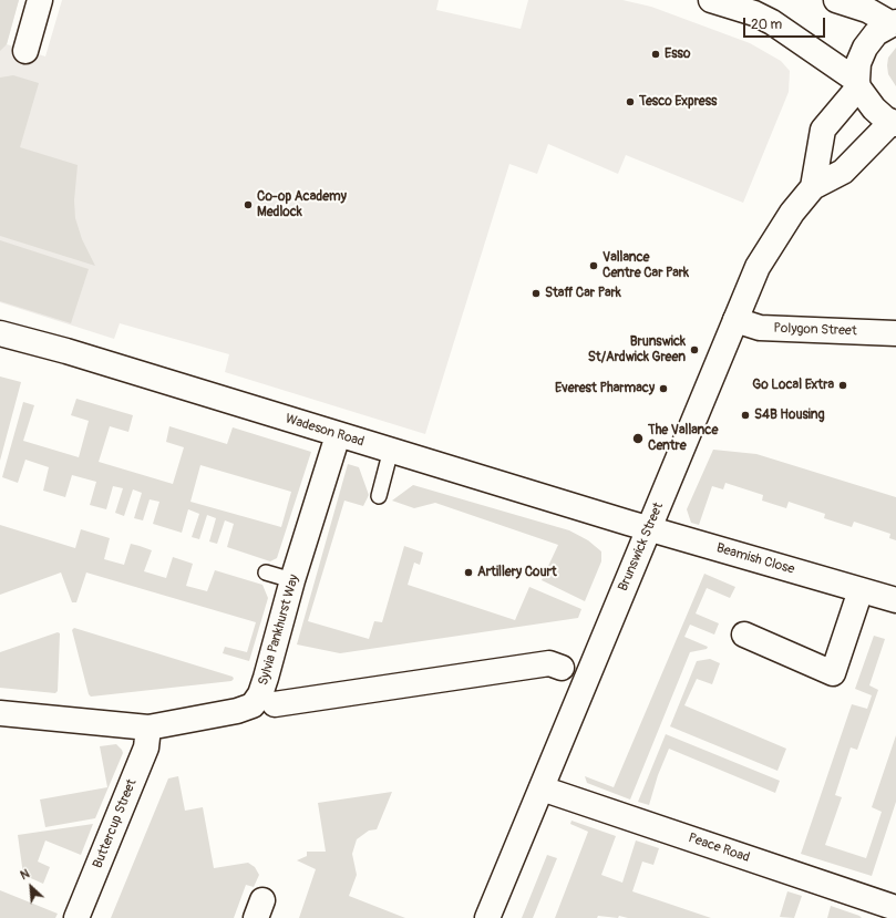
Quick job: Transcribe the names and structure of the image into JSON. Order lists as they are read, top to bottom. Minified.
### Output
{"streets":{"main road":["Polygon Street","Wadeson Road","Brunswick Street","Beamish Close","Sylvia Pankhurst Way","Buttercup Street","Peace Road"]},"crossings":[["Polygon Street","Brunswick Street"],["Wadeson Road","Brunswick Street"],["Wadeson Road","Beamish Close"],["Wadeson Road","Sylvia Pankhurst Way"],["Brunswick Street","Beamish Close"],["Brunswick Street","Peace Road"],["Sylvia Pankhurst Way","Buttercup Street"]],"places":["Esso","Tesco Express","Co-op Academy Medlock","Vallance Centre Car Park","Staff Car Park","Brunswick St/Ardwick Green","Go Local Extra","Everest Pharmacy","S4B Housing","The Vallance Centre","Artillery Court"],"scale_bar":"20 m","north":"top left"}
